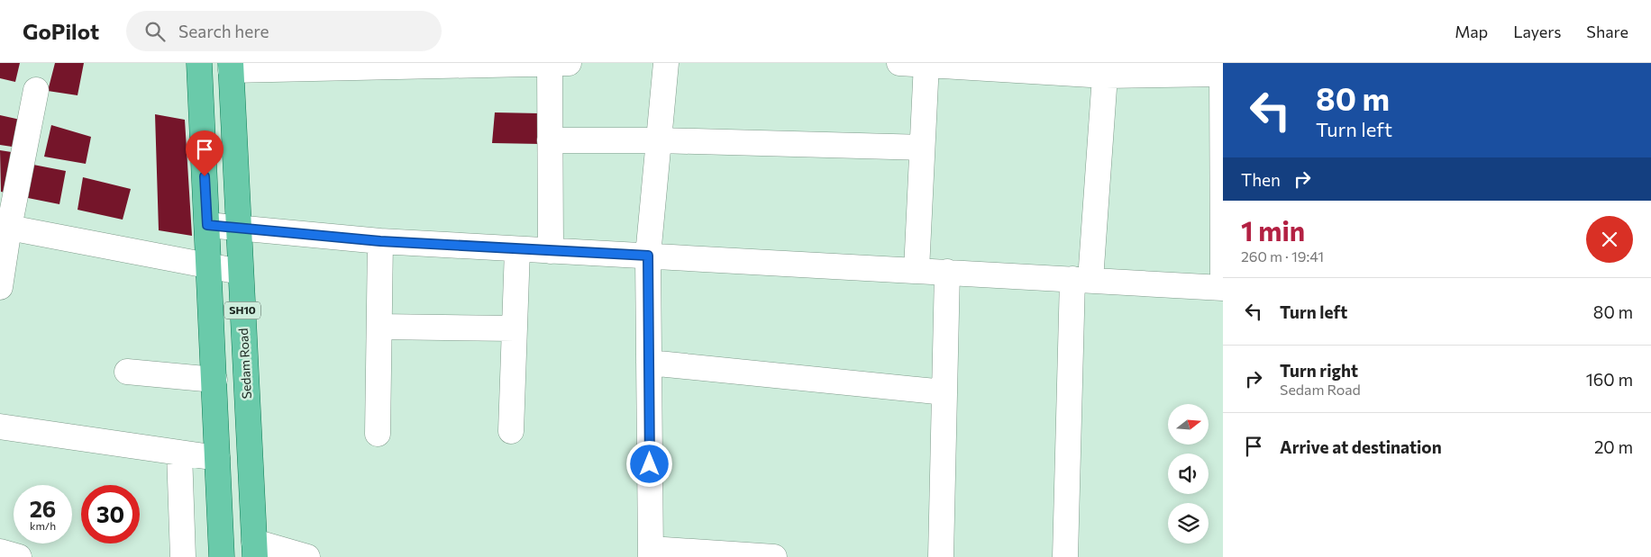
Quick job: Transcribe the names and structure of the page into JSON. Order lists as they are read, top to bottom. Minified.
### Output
{"streets":{"main road":["SH10","Sedam Road"]},"north":"right","page":{"header":"GoPilot","search":"Search here","nav":["Map","Layers","Share"],"turn":["80 m","Turn left"],"then":"Then","heading":["1 min","260 m · 19:41"],"list":[{"name":"Turn left","value":"80 m"},{"name":"Turn right","note":"Sedam Road","value":"160 m"},{"name":"Arrive at destination","value":"20 m"}],"speed":"26 km/h","limit":"30"}}
